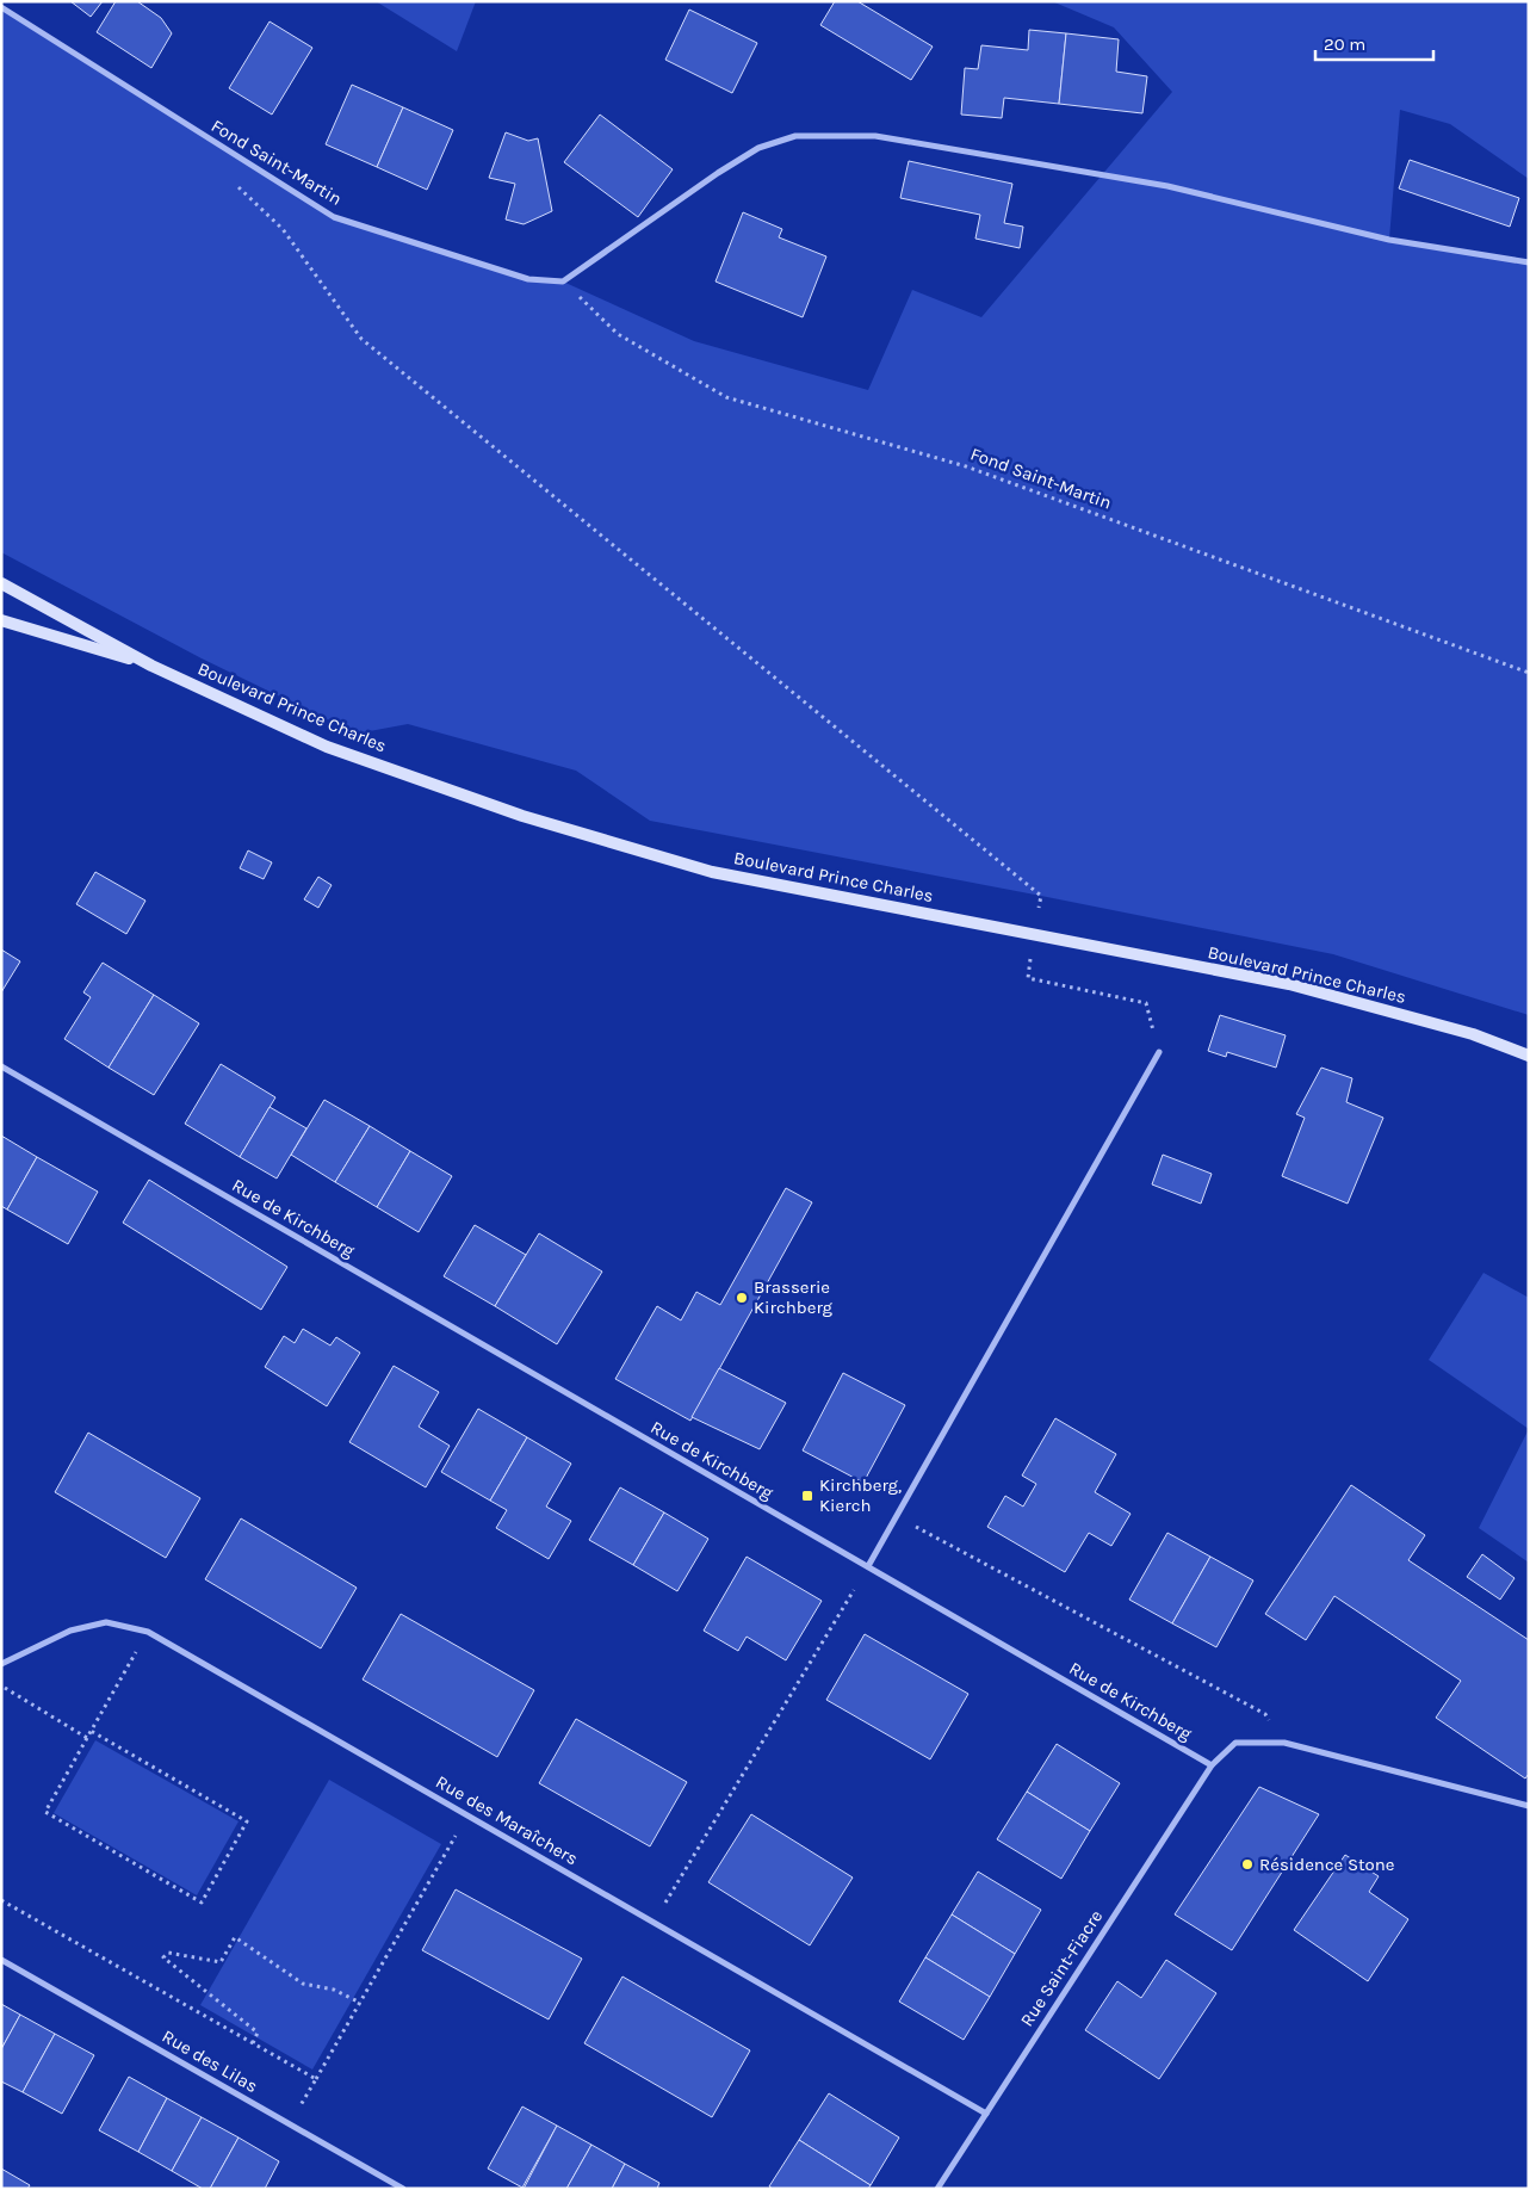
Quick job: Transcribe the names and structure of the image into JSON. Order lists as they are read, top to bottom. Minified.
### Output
{"streets":{"main road":["Boulevard Prince Charles"],"street":["Fond Saint-Martin","Rue de Kirchberg","Rue des Maraîchers","Rue Saint-Fiacre","Rue des Lilas"]},"crossings":[["Rue de Kirchberg","Rue Saint-Fiacre"],["Rue des Maraîchers","Rue Saint-Fiacre"]],"places":{"other":["Brasserie Kirchberg","Résidence Stone"],"transit":["Kirchberg, Kierch"]},"scale_bar":"20 m"}
